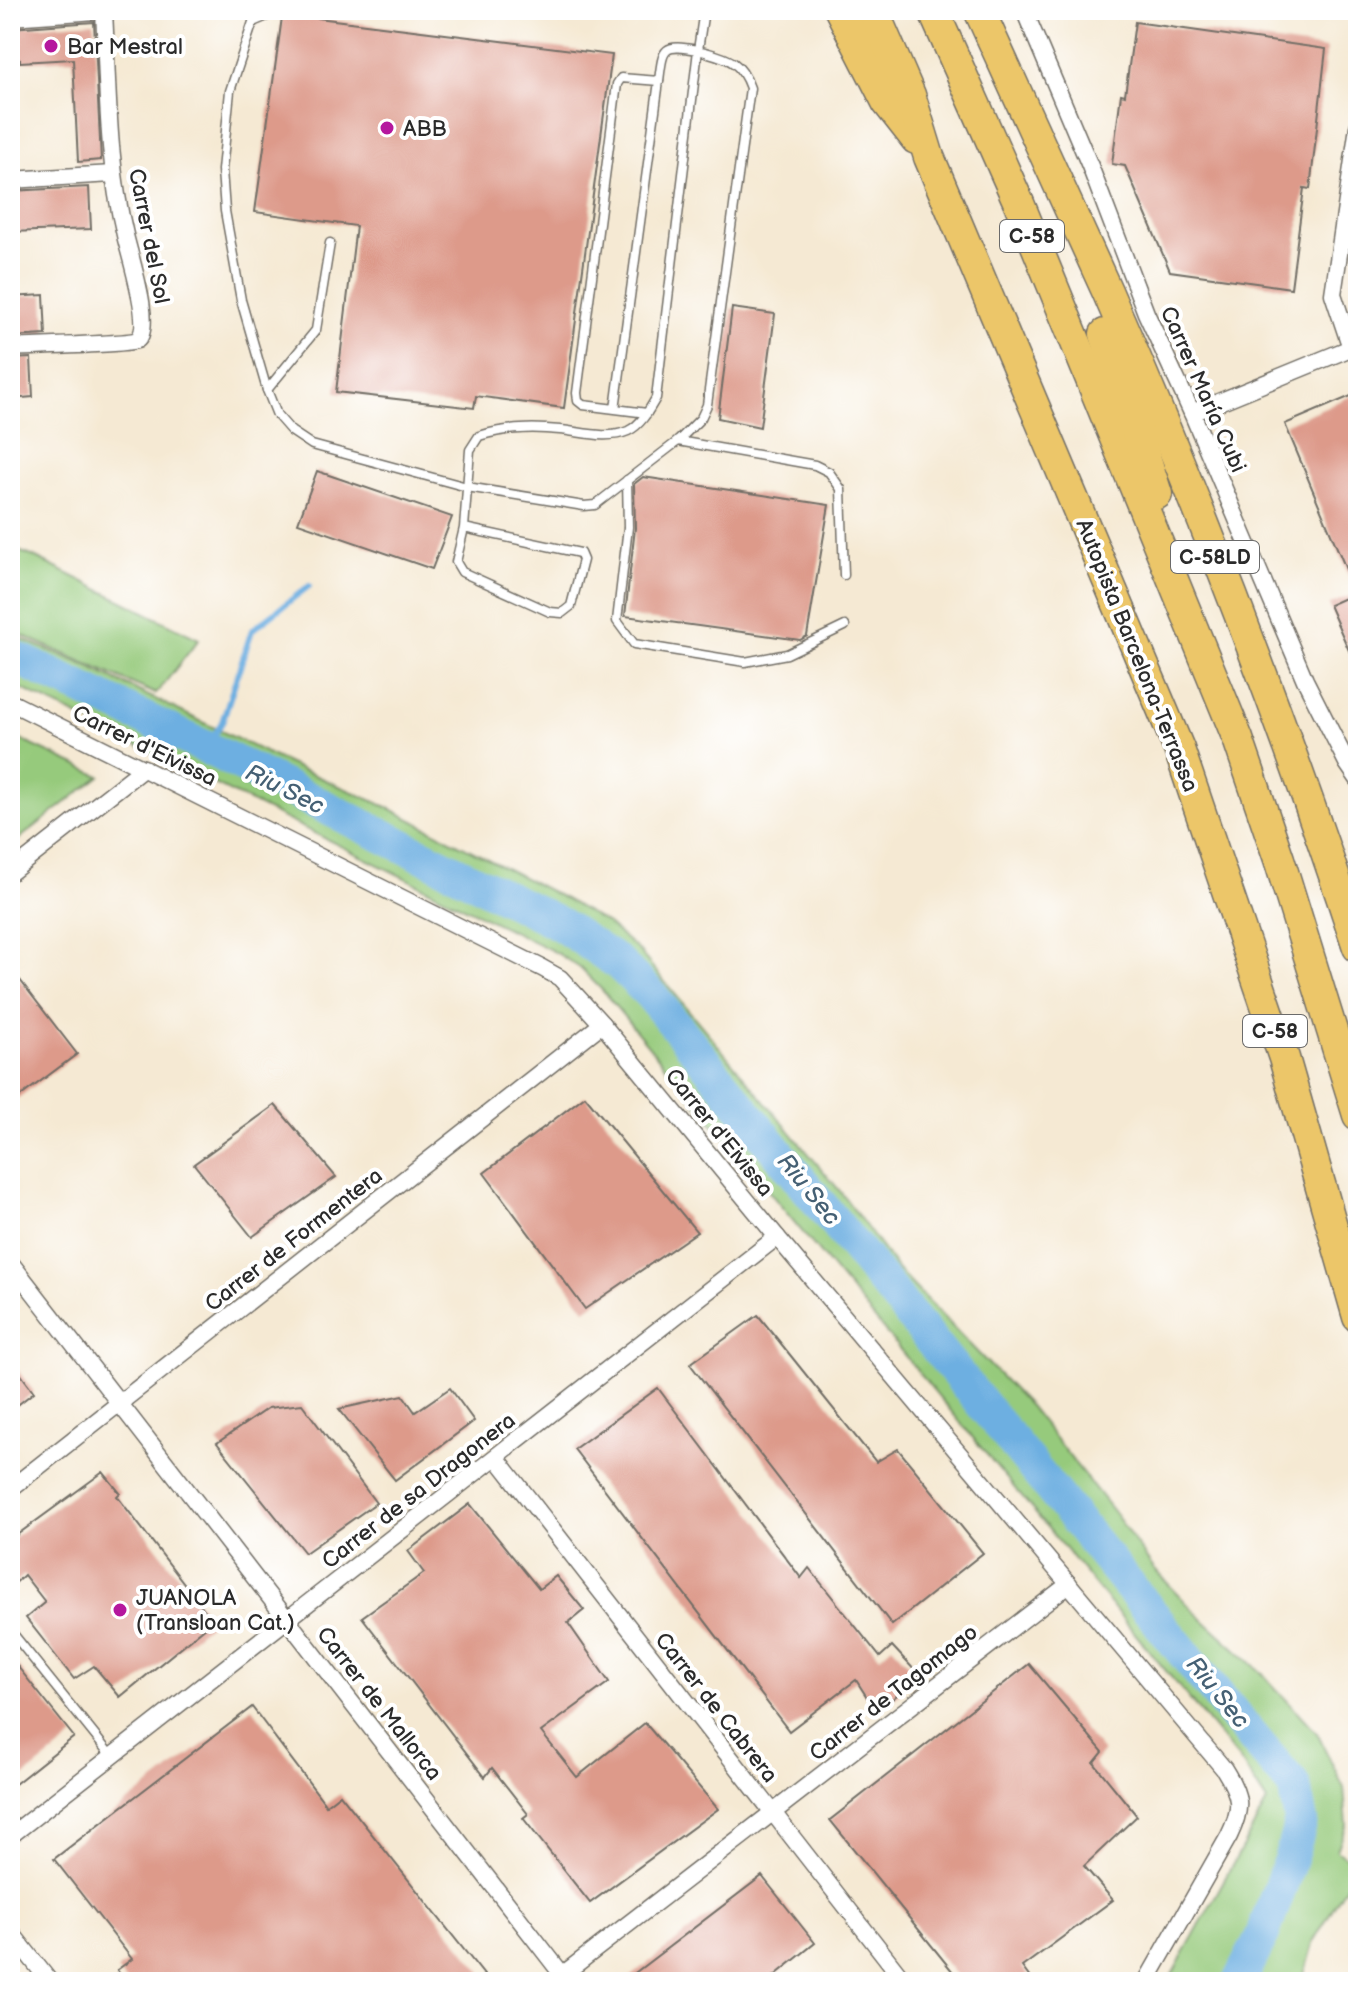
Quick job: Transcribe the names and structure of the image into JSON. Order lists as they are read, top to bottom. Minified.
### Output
{"streets":{"highway":["C-58","C-58LD","Autopista Barcelona-Terrassa"],"street":["Carrer del Sol","Carrer María Cubi","Carrer d'Eivissa","Carrer de Formentera","Carrer de sa Dragonera","Carrer de Tagomago","Carrer de Mallorca","Carrer de Cabrera"]},"crossings":[["Carrer d'Eivissa","Carrer de Formentera"],["Carrer d'Eivissa","Carrer de sa Dragonera"],["Carrer d'Eivissa","Carrer de Tagomago"],["Carrer de Formentera","Carrer de Mallorca"],["Carrer de sa Dragonera","Carrer de Mallorca"],["Carrer de sa Dragonera","Carrer de Cabrera"],["Carrer de Tagomago","Carrer de Mallorca"],["Carrer de Tagomago","Carrer de Cabrera"]],"water":["Riu Sec"],"places":["Bar Mestral","ABB","JUANOLA (Transloan Cat.)"]}
